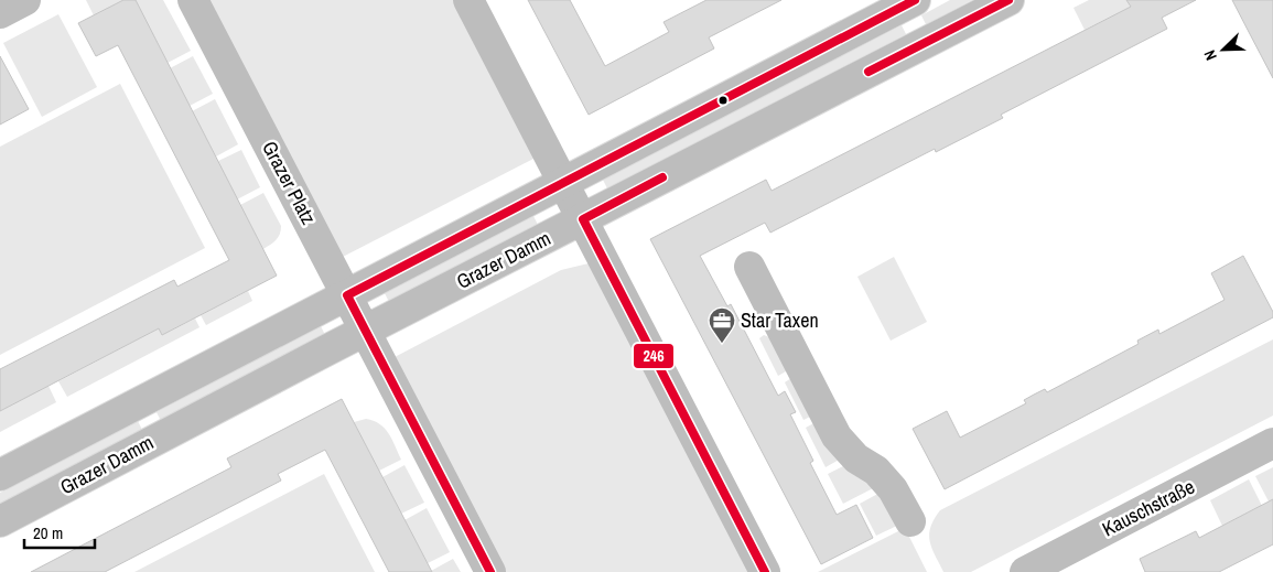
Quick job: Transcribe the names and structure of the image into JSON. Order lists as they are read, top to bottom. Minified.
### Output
{"streets":{"main road":["Grazer Platz","Grazer Damm","Kauschstraße"]},"crossings":[["Grazer Platz","Grazer Damm"]],"places":{"office":["Star Taxen"]},"lines":["transit line 246"],"scale_bar":"20 m","north":"bottom left"}
